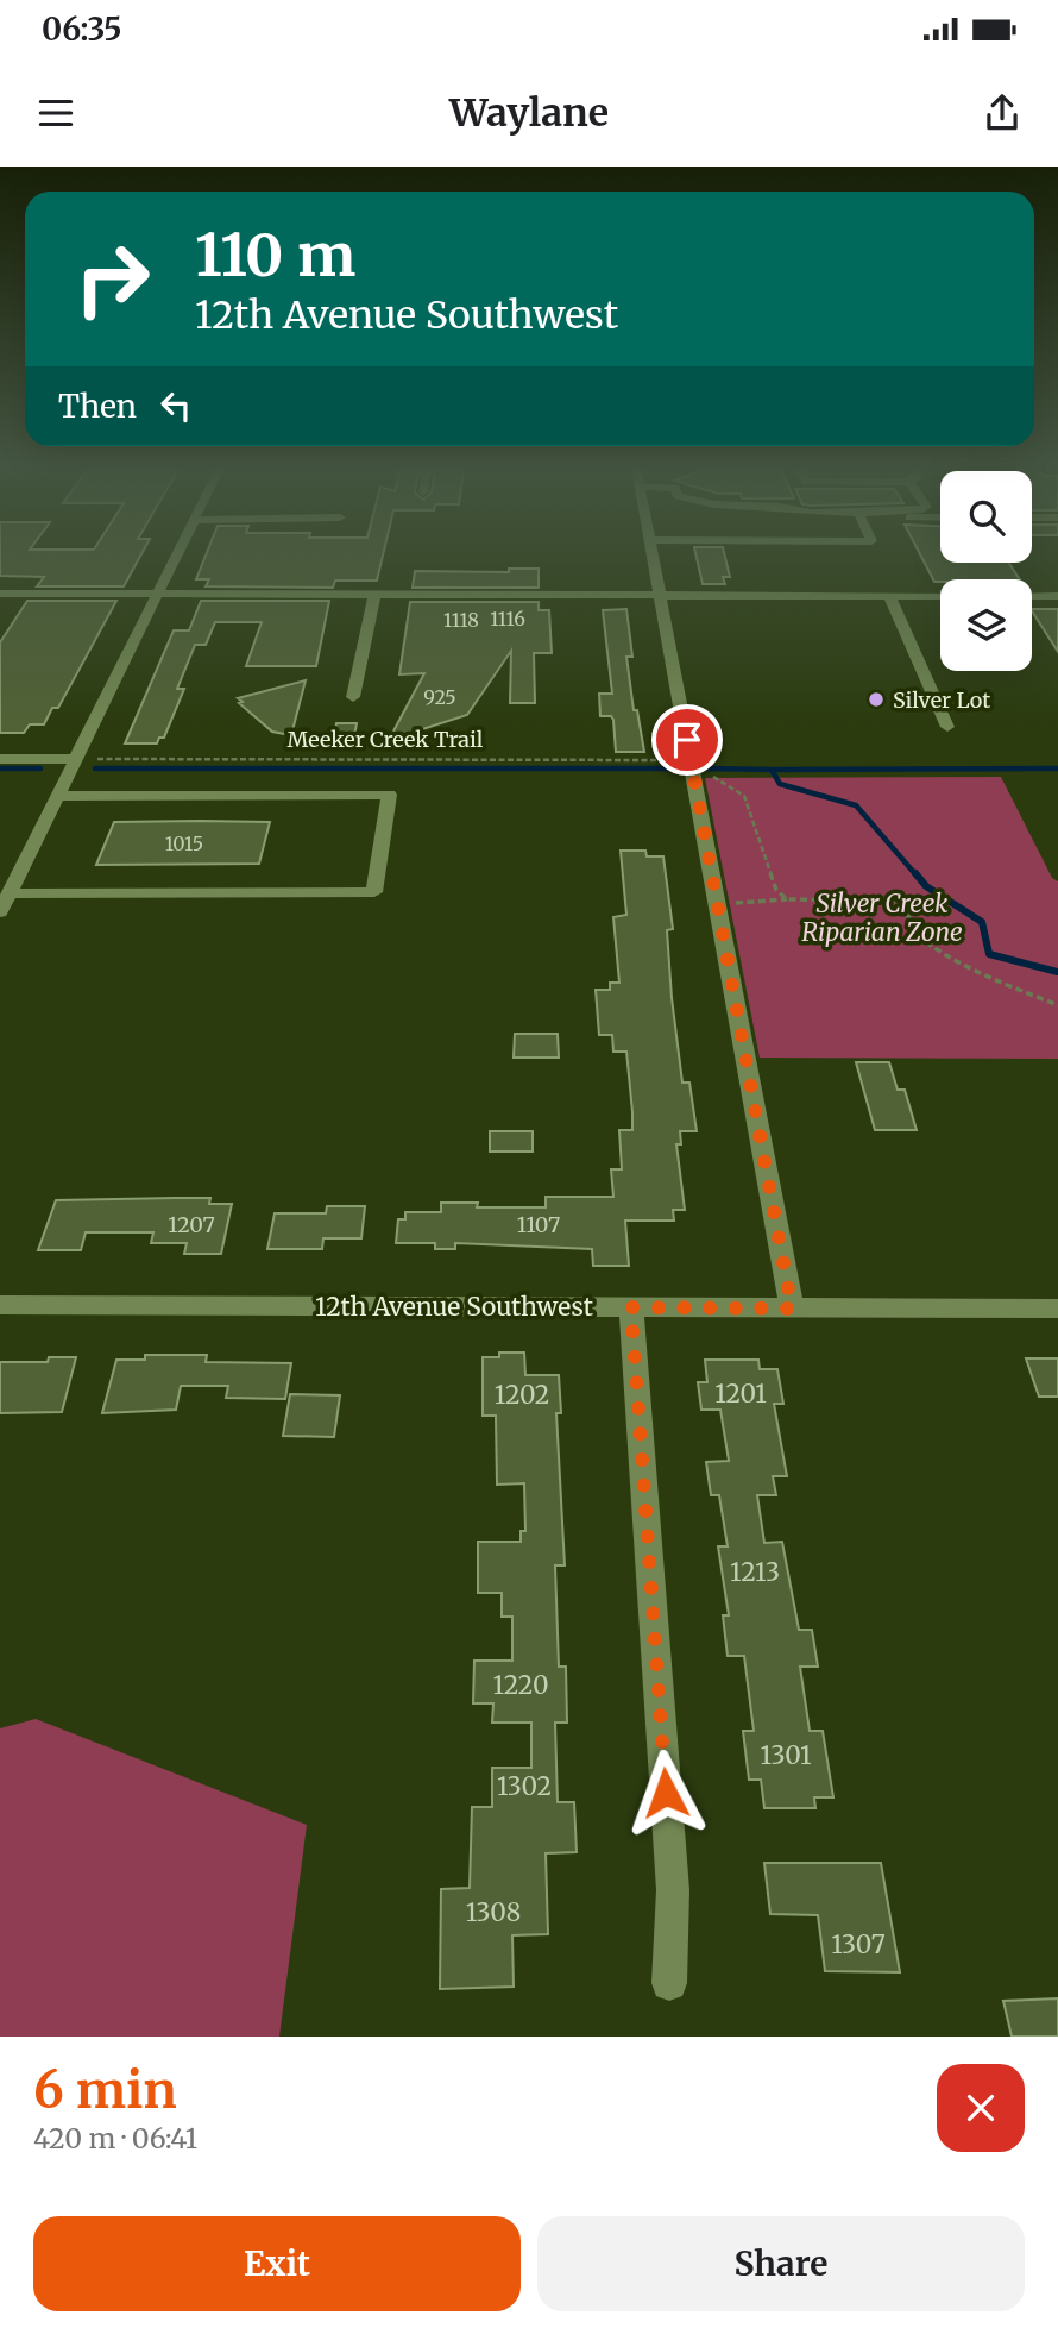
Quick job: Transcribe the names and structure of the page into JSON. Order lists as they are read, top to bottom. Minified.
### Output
{"streets":{"street":["12th Avenue Southwest"],"path":["Meeker Creek Trail"]},"parks":["Silver Creek Riparian Zone"],"places":["Silver Lot"],"house_numbers":["1116","1118","925","1015","1207","1107","1201","1202","1213","1220","1301","1302","1308","1307"],"page":{"status":"06:35","header":"Waylane","turn":["110 m","12th Avenue Southwest"],"then":"Then","heading":["6 min","420 m · 06:41"],"buttons":["Exit","Share"]}}
